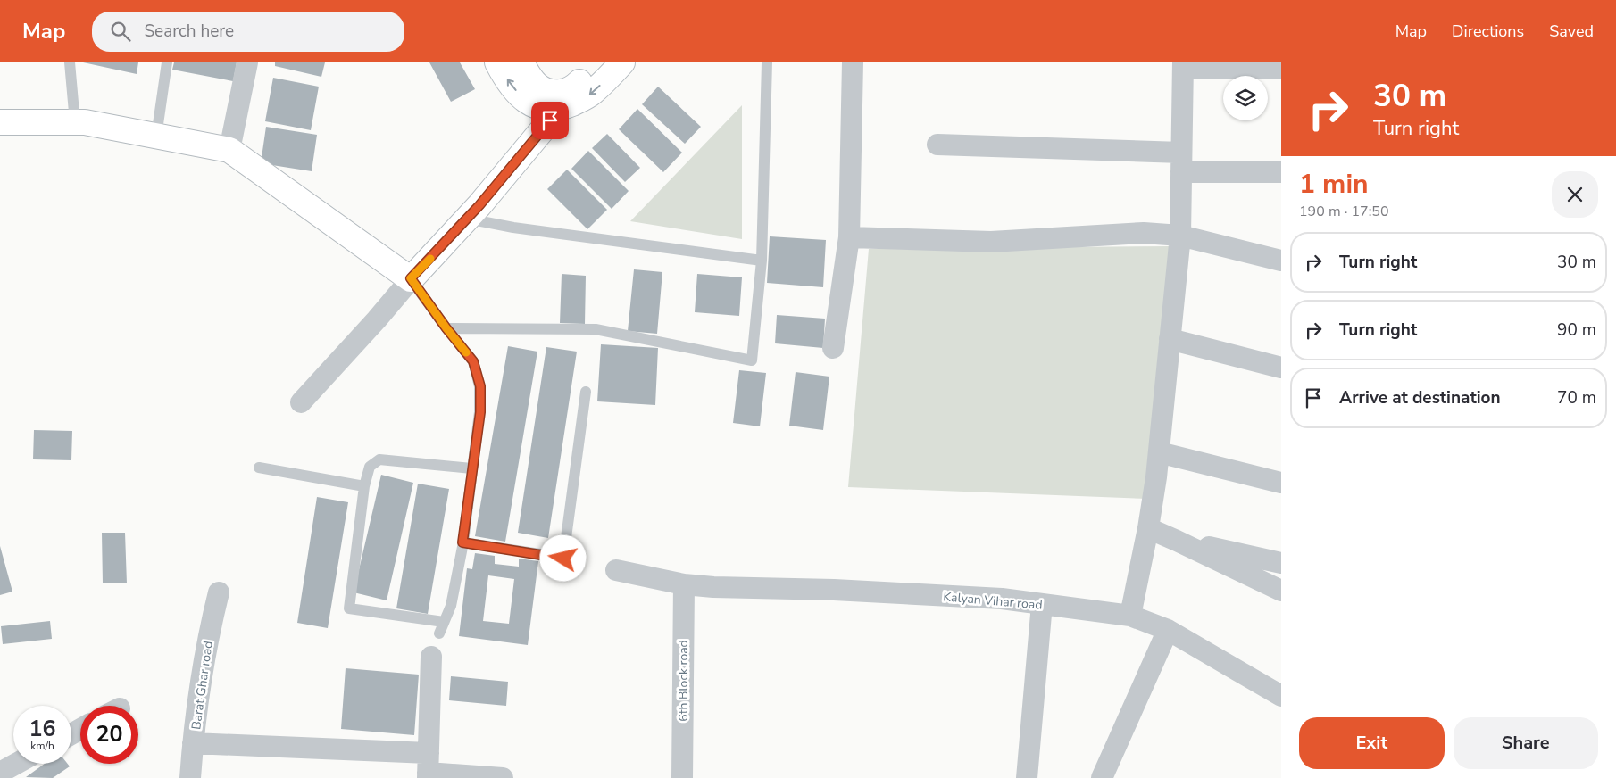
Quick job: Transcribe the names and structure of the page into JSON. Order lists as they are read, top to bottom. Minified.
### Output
{"streets":{"street":["Kalyan Vihar road","6th Block road","Barat Ghar road"]},"crossings":[["Kalyan Vihar road","6th Block road"]],"page":{"header":"Map","search":"Search here","nav":["Map","Directions","Saved"],"turn":["30 m","Turn right"],"heading":["1 min","190 m · 17:50"],"list":[{"name":"Turn right","value":"30 m"},{"name":"Turn right","value":"90 m"},{"name":"Arrive at destination","value":"70 m"}],"speed":"16 km/h","limit":"20","buttons":["Exit","Share"]}}
